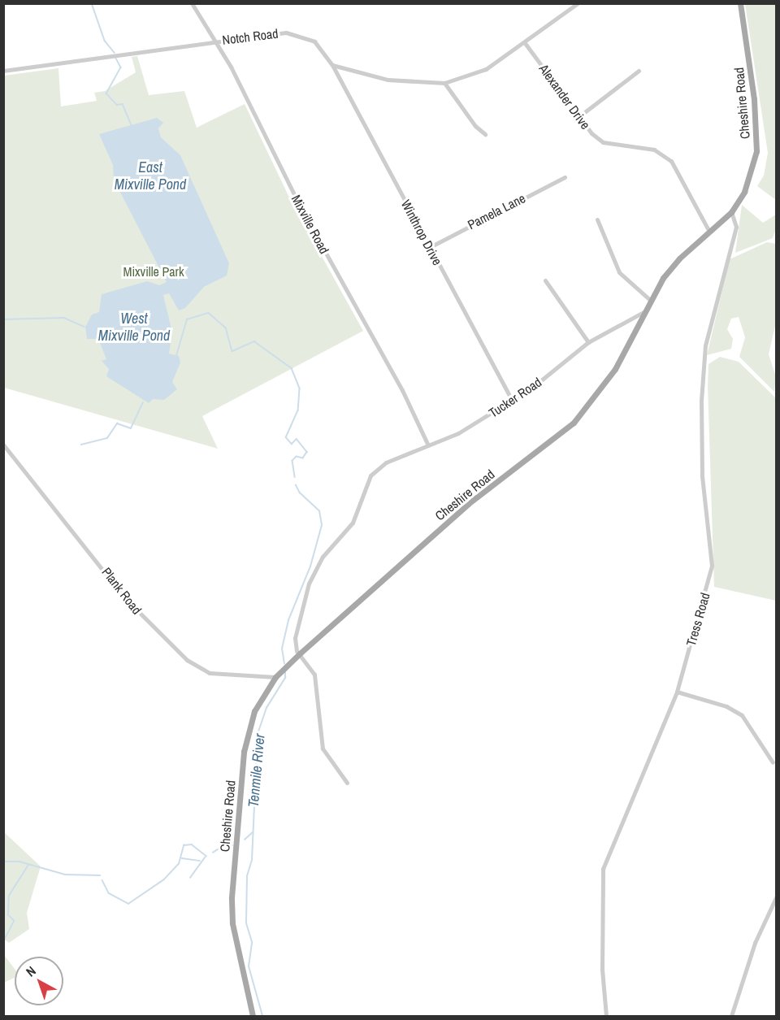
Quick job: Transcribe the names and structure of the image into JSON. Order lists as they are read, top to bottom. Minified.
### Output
{"streets":{"main road":["Cheshire Road"],"street":["Notch Road","Alexander Drive","Pamela Lane","Mixville Road","Winthrop Drive","Tucker Road","Plank Road","Tress Road"]},"crossings":[["Notch Road","Mixville Road"],["Notch Road","Winthrop Drive"],["Alexander Drive","Cheshire Road"],["Cheshire Road","Tucker Road"],["Cheshire Road","Plank Road"],["Cheshire Road","Tress Road"],["Pamela Lane","Winthrop Drive"],["Mixville Road","Tucker Road"],["Winthrop Drive","Tucker Road"]],"water":["East Mixville Pond","West Mixville Pond","Tenmile River"],"parks":["Mixville Park"],"north":"top left"}
